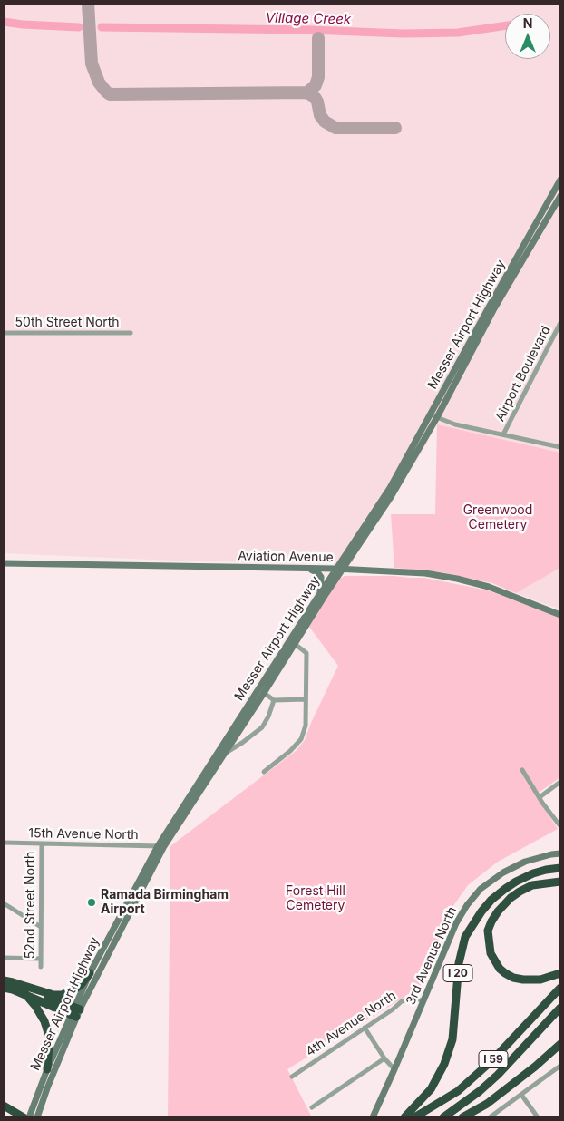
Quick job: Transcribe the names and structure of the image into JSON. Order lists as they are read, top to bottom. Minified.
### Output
{"streets":{"highway":["I 20","I 59"],"main road":["Messer Airport Highway","Aviation Avenue","3rd Avenue North"],"street":["50th Street North","Airport Boulevard","15th Avenue North","52nd Street North","4th Avenue North"]},"crossings":[["Messer Airport Highway","Aviation Avenue"],["Messer Airport Highway","15th Avenue North"],["15th Avenue North","52nd Street North"],["3rd Avenue North","4th Avenue North"]],"water":["Village Creek"],"parks":["Greenwood Cemetery","Forest Hill Cemetery"],"places":["Ramada Birmingham Airport"],"north":"top"}
